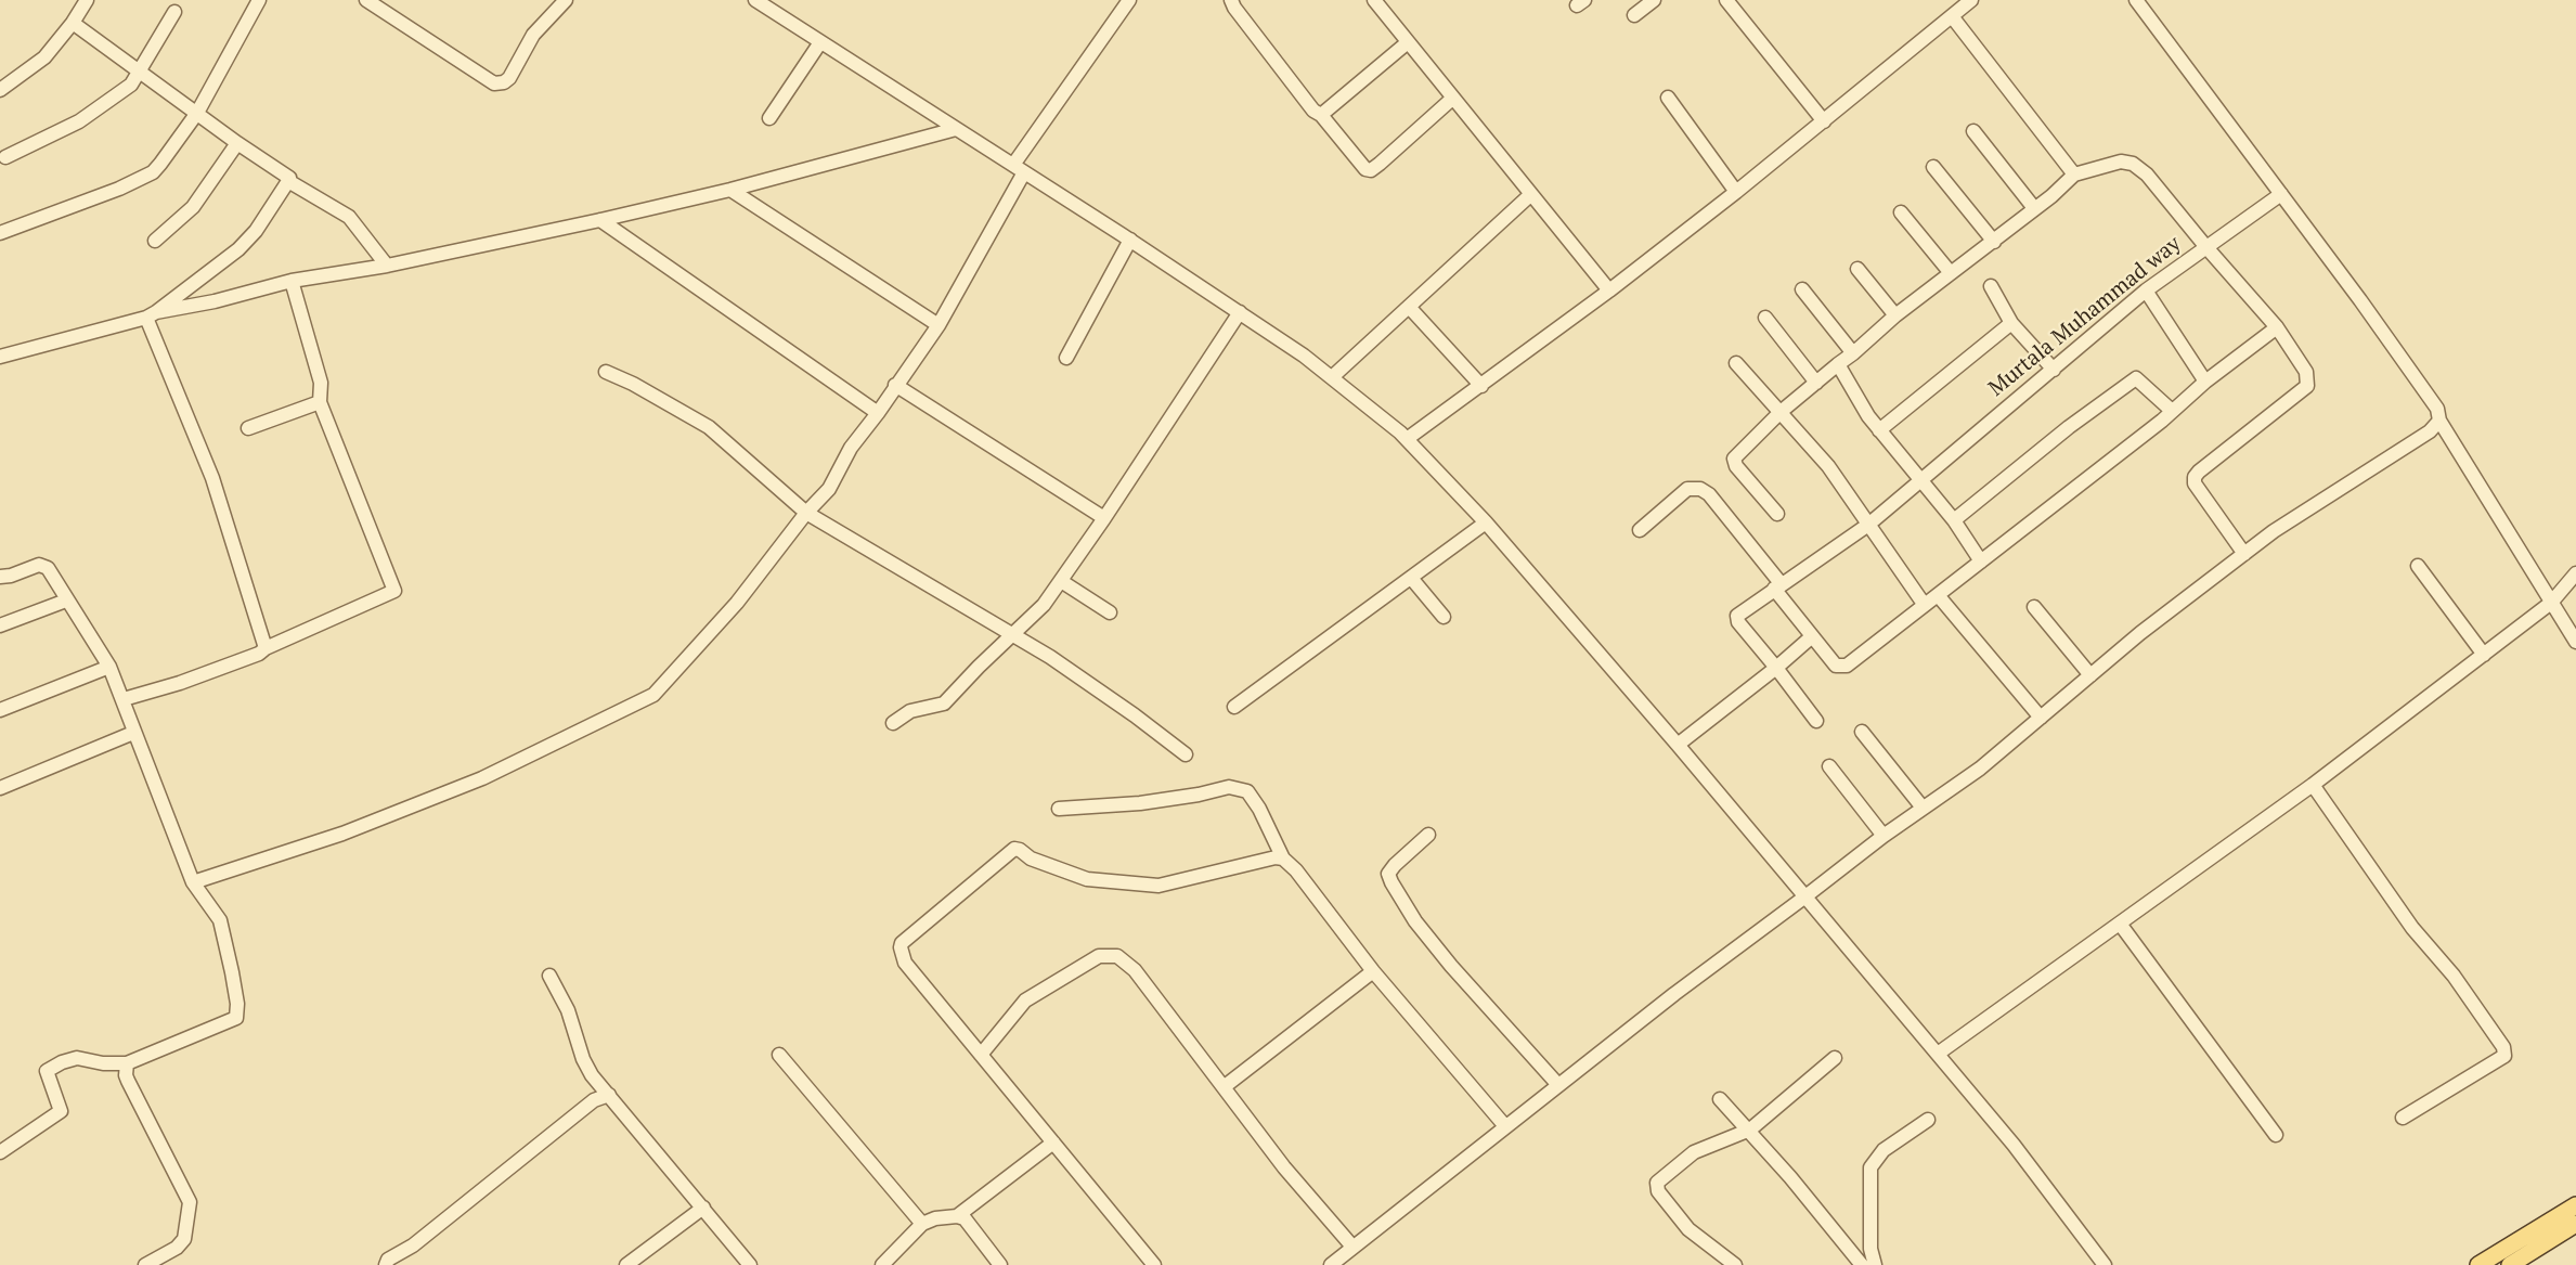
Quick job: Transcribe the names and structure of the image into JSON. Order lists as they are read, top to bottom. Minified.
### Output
{"streets":{"street":["Murtala Muhammad way"]}}
